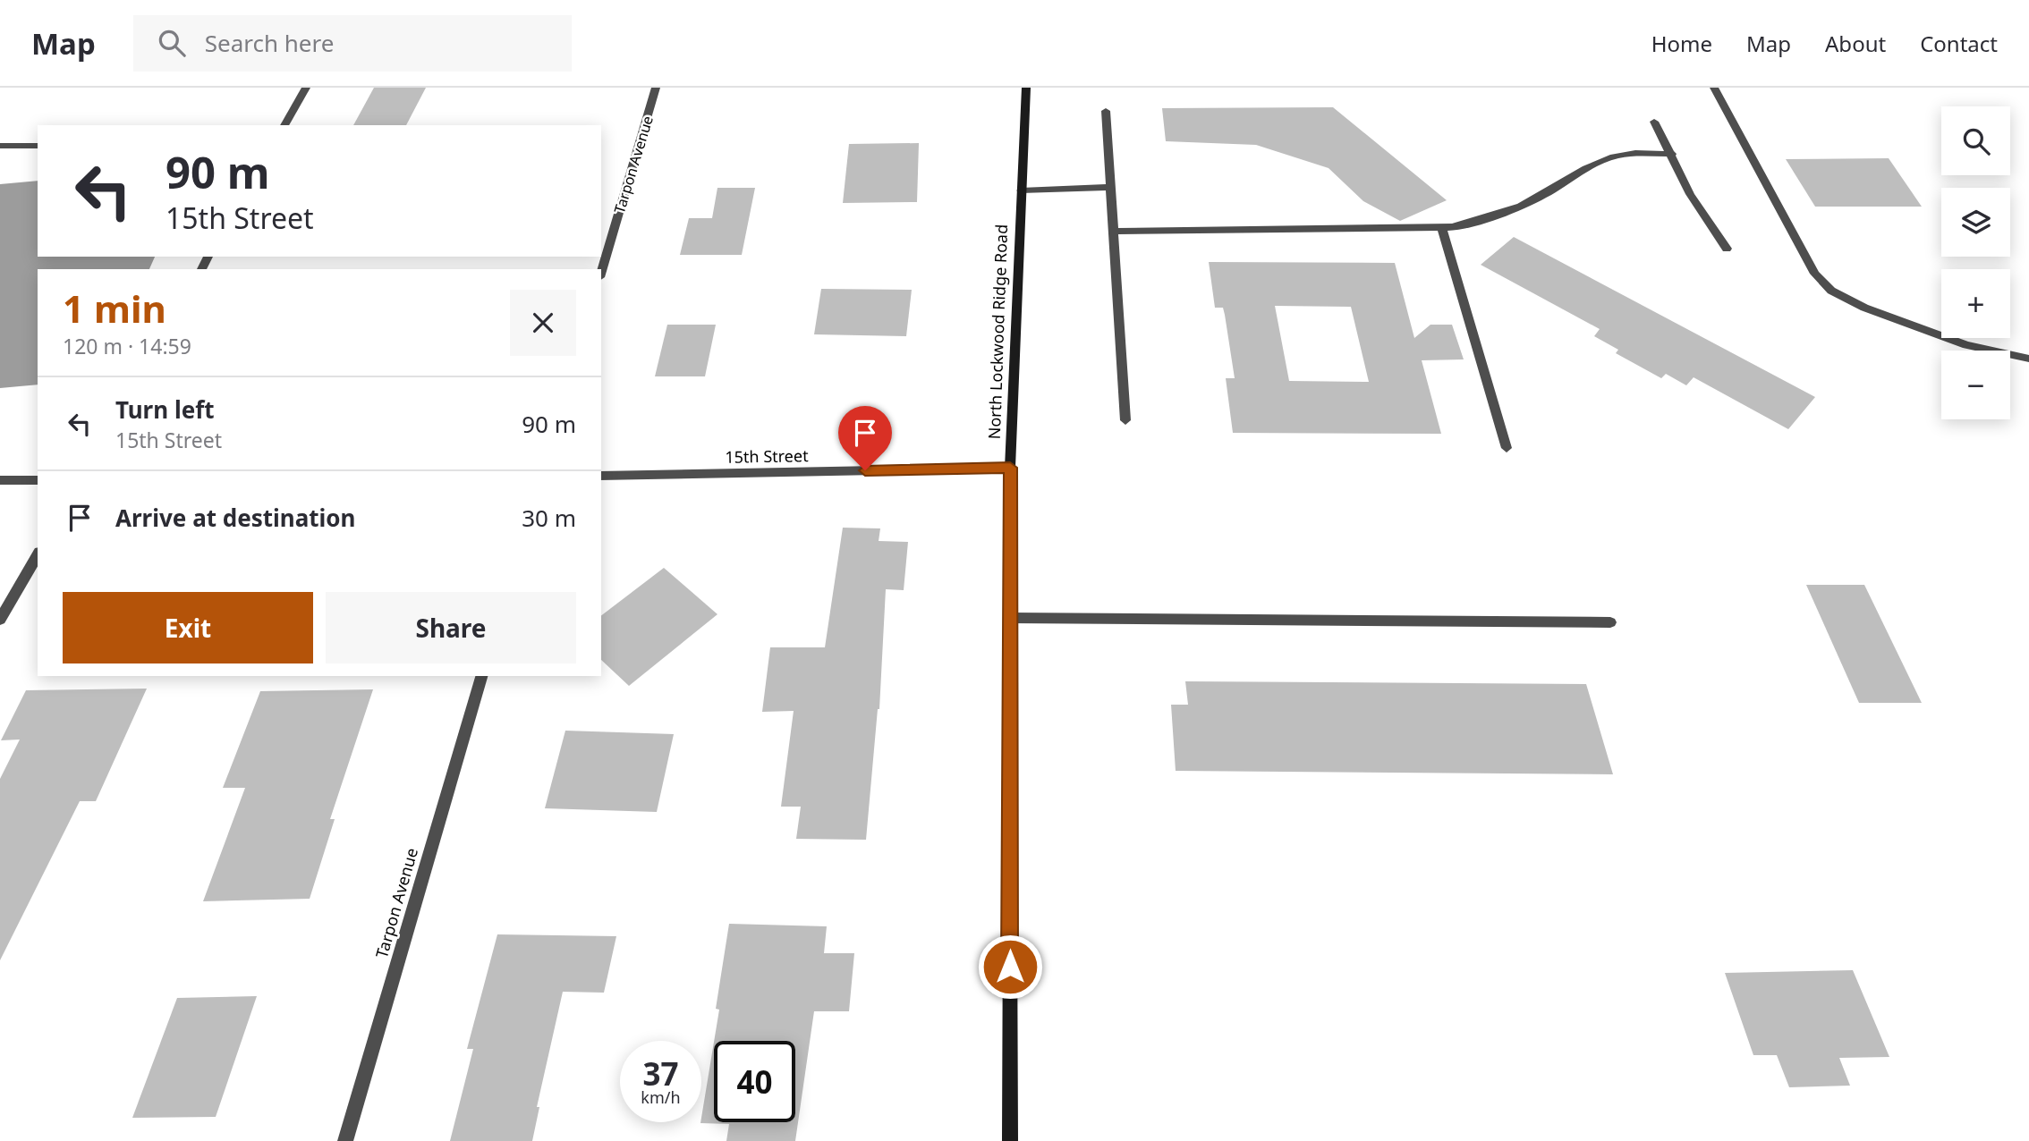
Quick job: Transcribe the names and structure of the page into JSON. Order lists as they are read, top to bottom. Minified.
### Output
{"streets":{"street":["Tarpon Avenue","North Lockwood Ridge Road","15th Street"]},"crossings":[["North Lockwood Ridge Road","15th Street"]],"page":{"header":"Map","search":"Search here","nav":["Home","Map","About","Contact"],"map_buttons":["+","−"],"turn":["90 m","15th Street"],"heading":["1 min","120 m · 14:59"],"list":[{"name":"Turn left","note":"15th Street","value":"90 m"},{"name":"Arrive at destination","value":"30 m"}],"buttons":["Exit","Share"],"speed":"37 km/h","limit":"40"}}
